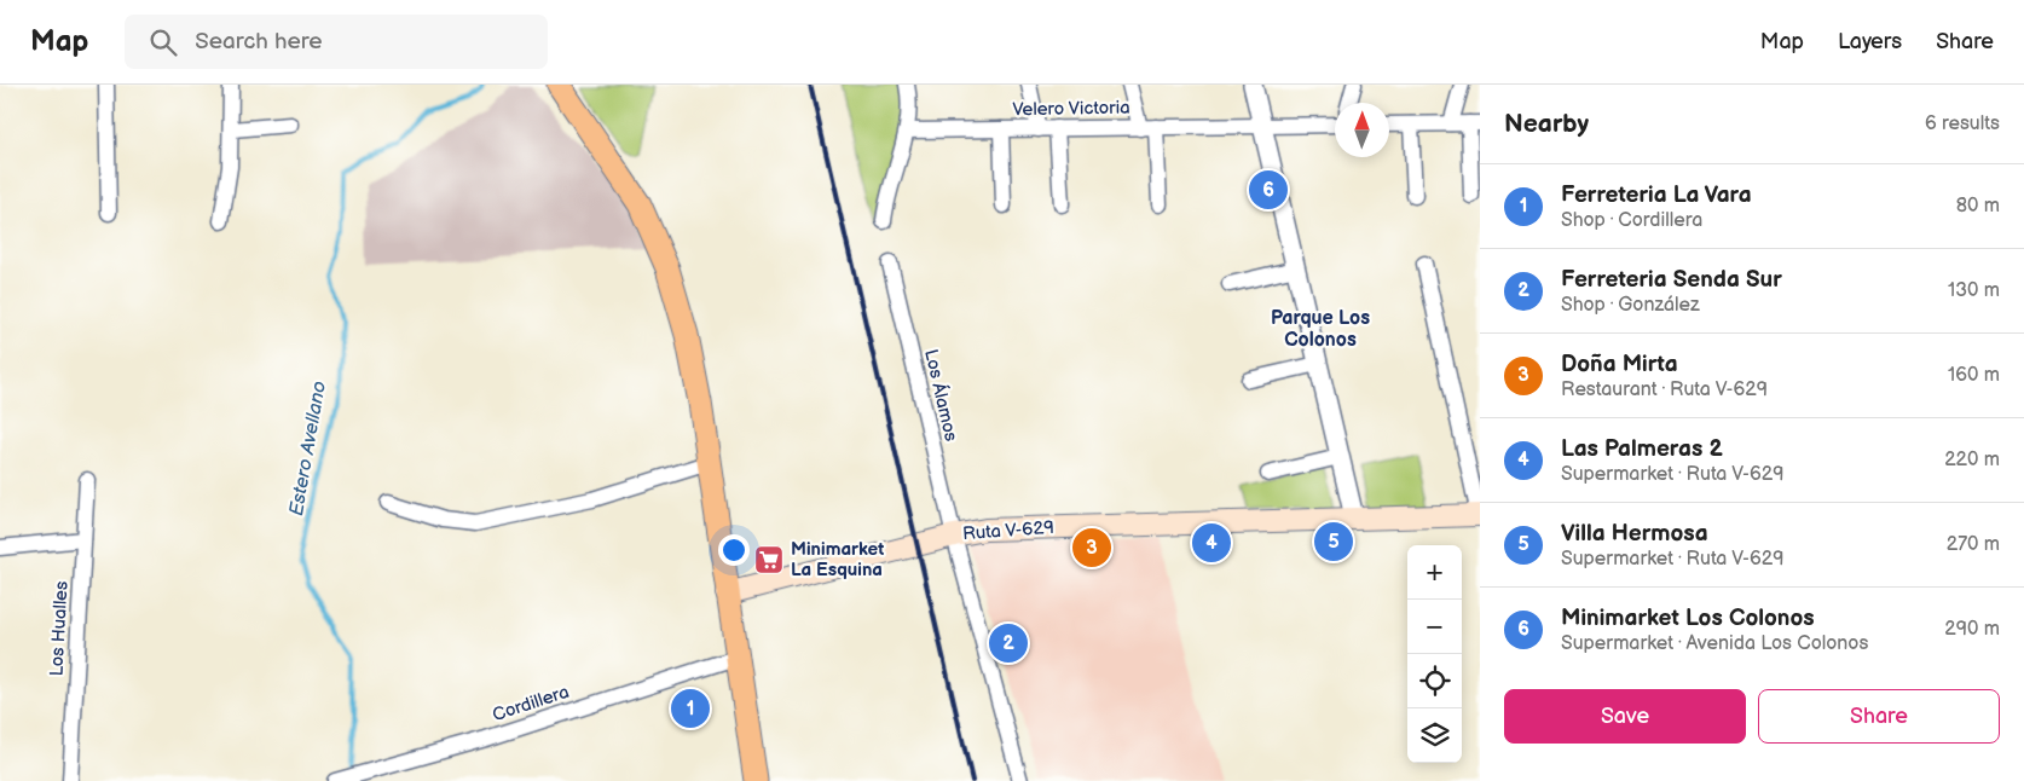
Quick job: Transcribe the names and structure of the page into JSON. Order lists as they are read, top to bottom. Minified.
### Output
{"streets":{"main road":["Ruta V-629"],"street":["Velero Victoria","Los Álamos","Los Hualles","Cordillera"]},"crossings":[["Los Álamos","Ruta V-629"]],"districts":["Parque Los Colonos"],"water":["Estero Avellano"],"places":{"supermarket":["Minimarket La Esquina"]},"north":"top","page":{"header":"Map","search":"Search here","nav":["Map","Layers","Share"],"heading":["Nearby","6 results"],"list":[{"mark":"1","name":"Ferreteria La Vara","note":"Shop · Cordillera","value":"80 m"},{"mark":"2","name":"Ferreteria Senda Sur","note":"Shop · González","value":"130 m"},{"mark":"3","name":"Doña Mirta","note":"Restaurant · Ruta V-629","value":"160 m"},{"mark":"4","name":"Las Palmeras 2","note":"Supermarket · Ruta V-629","value":"220 m"},{"mark":"5","name":"Villa Hermosa","note":"Supermarket · Ruta V-629","value":"270 m"},{"mark":"6","name":"Minimarket Los Colonos","note":"Supermarket · Avenida Los Colonos","value":"290 m"}],"pins":["6","5","4","3","2","1"],"map_buttons":["+","−"],"buttons":["Save","Share"]}}
